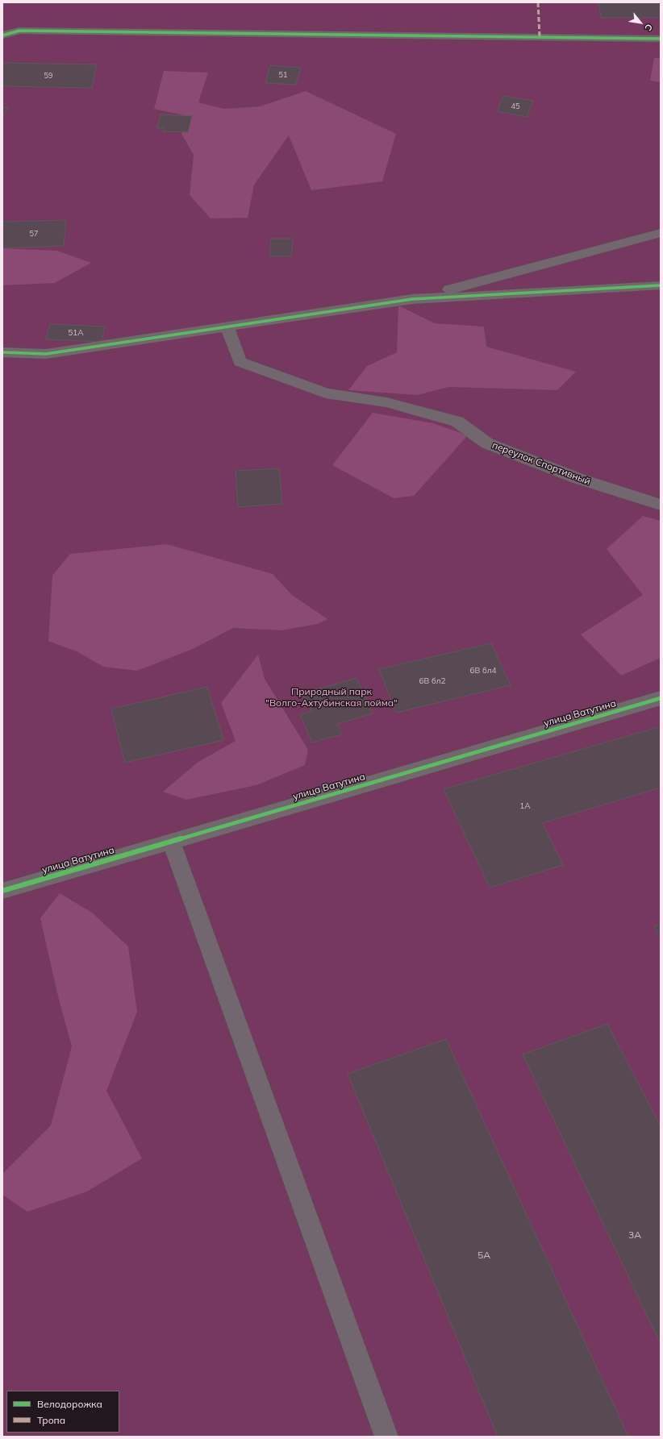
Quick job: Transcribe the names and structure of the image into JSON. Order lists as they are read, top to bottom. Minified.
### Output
{"streets":{"street":["переулок Спортивный","улица Ватутина"]},"parks":["Природный парк \"Волго-Ахтубинская пойма\""],"house_numbers":["51","59","45","57","51А","6В бл4","6В бл2","1А","3А","5А"],"legend":["Велодорожка","Тропа"],"north":"bottom right"}
